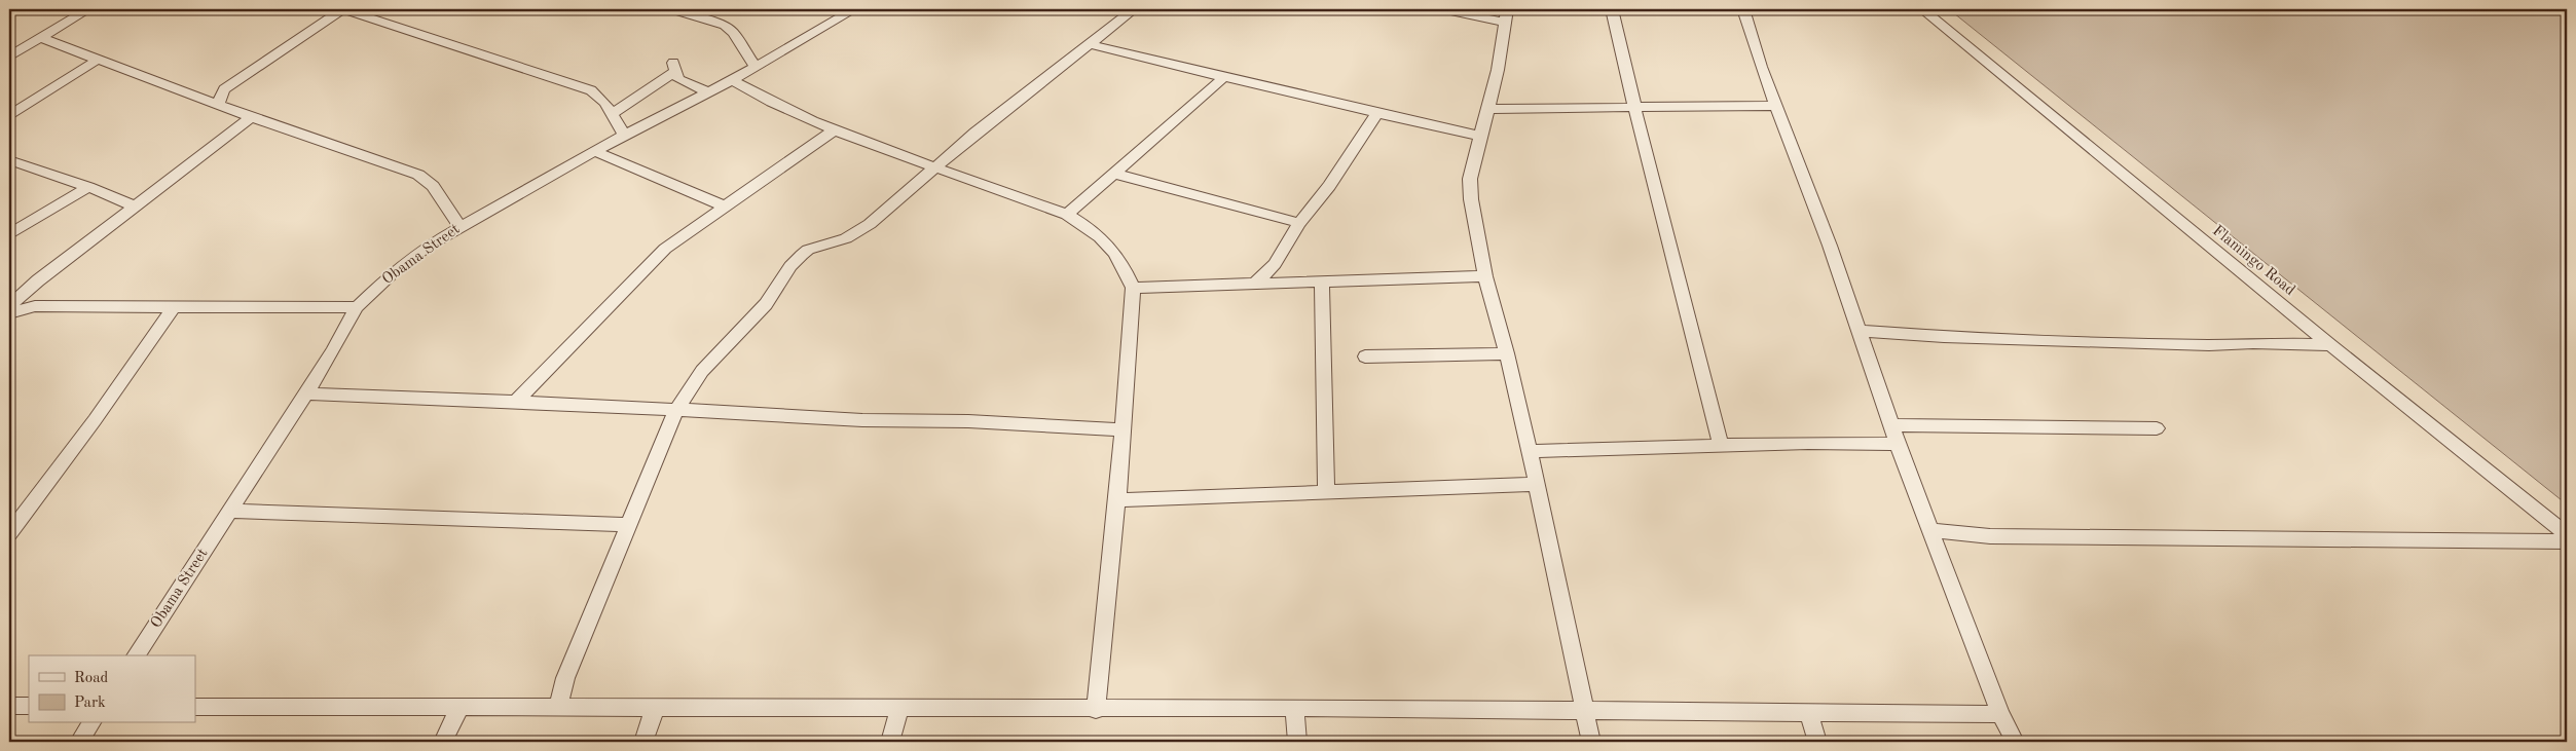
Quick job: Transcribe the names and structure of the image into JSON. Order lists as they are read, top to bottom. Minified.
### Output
{"streets":{"street":["Obama Street","Flamingo Road"]},"legend":["Road","Park"]}
